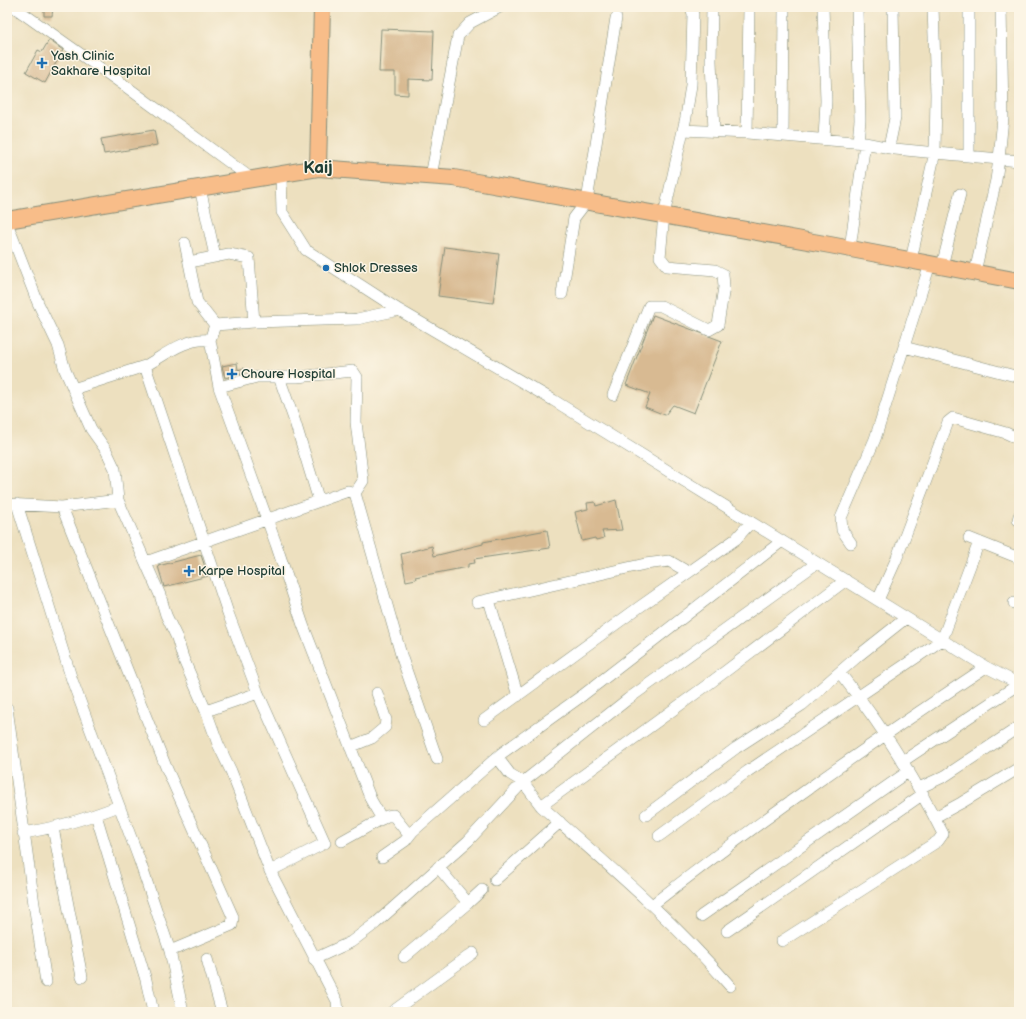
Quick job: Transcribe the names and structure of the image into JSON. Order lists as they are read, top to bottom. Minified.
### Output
{"districts":["Kaij"],"places":{"health":["Yash Clinic Sakhare Hospital","Choure Hospital","Karpe Hospital"],"other":["Shlok Dresses"]}}
